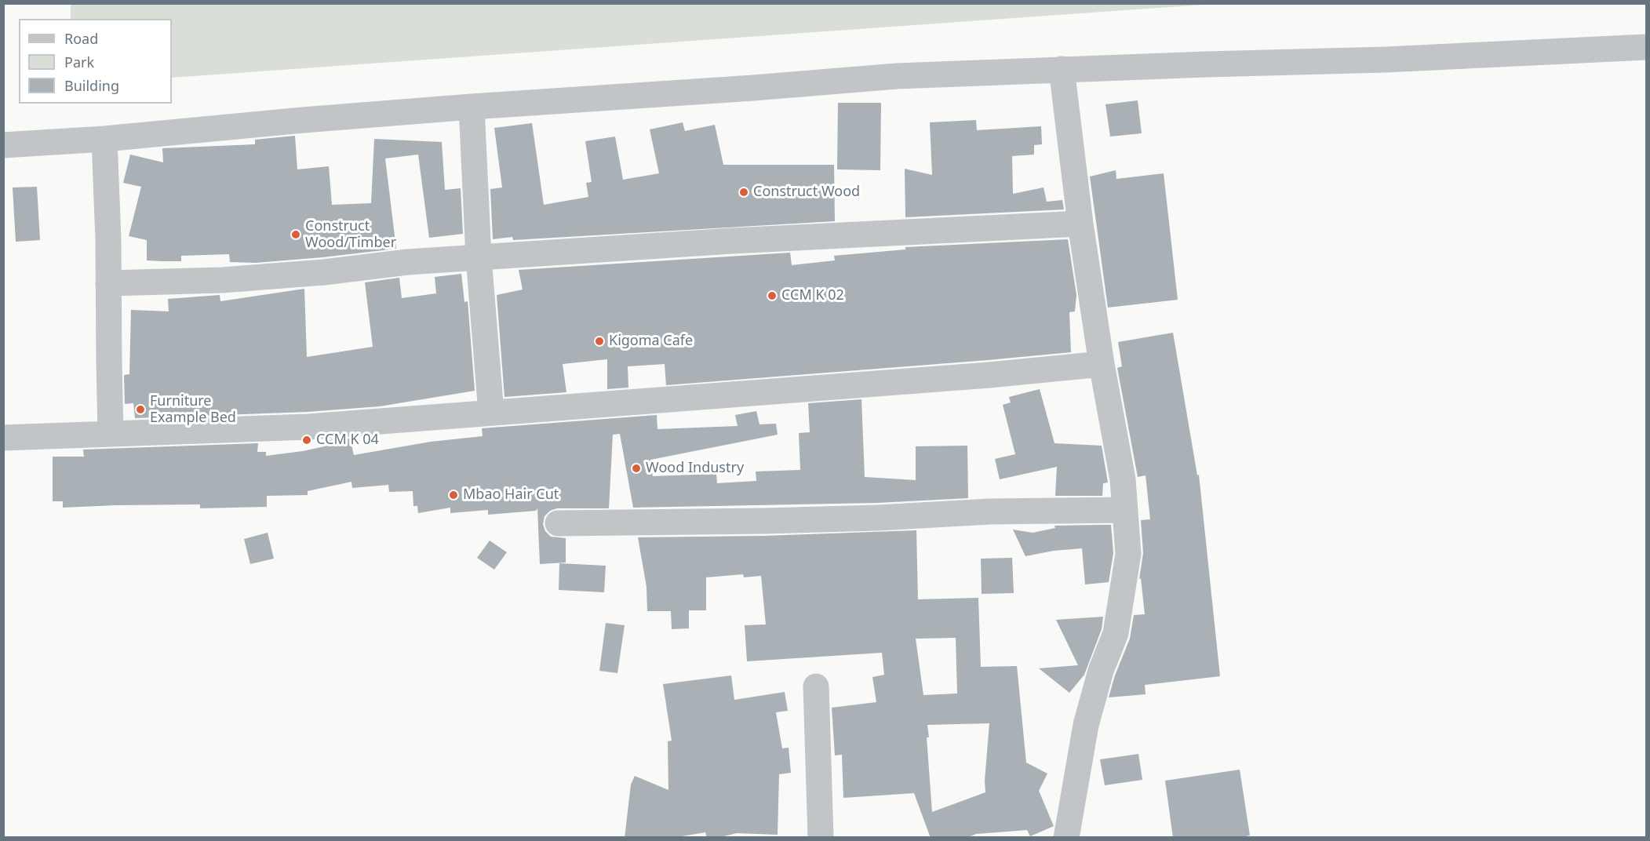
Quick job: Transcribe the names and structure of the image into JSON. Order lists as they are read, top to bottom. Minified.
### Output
{"places":["Construct Wood","Construct Wood/Timber","CCM K 02","Kigoma Cafe","Furniture Example Bed","CCM K 04","Wood Industry","Mbao Hair Cut"],"legend":["Road","Park","Building"]}
